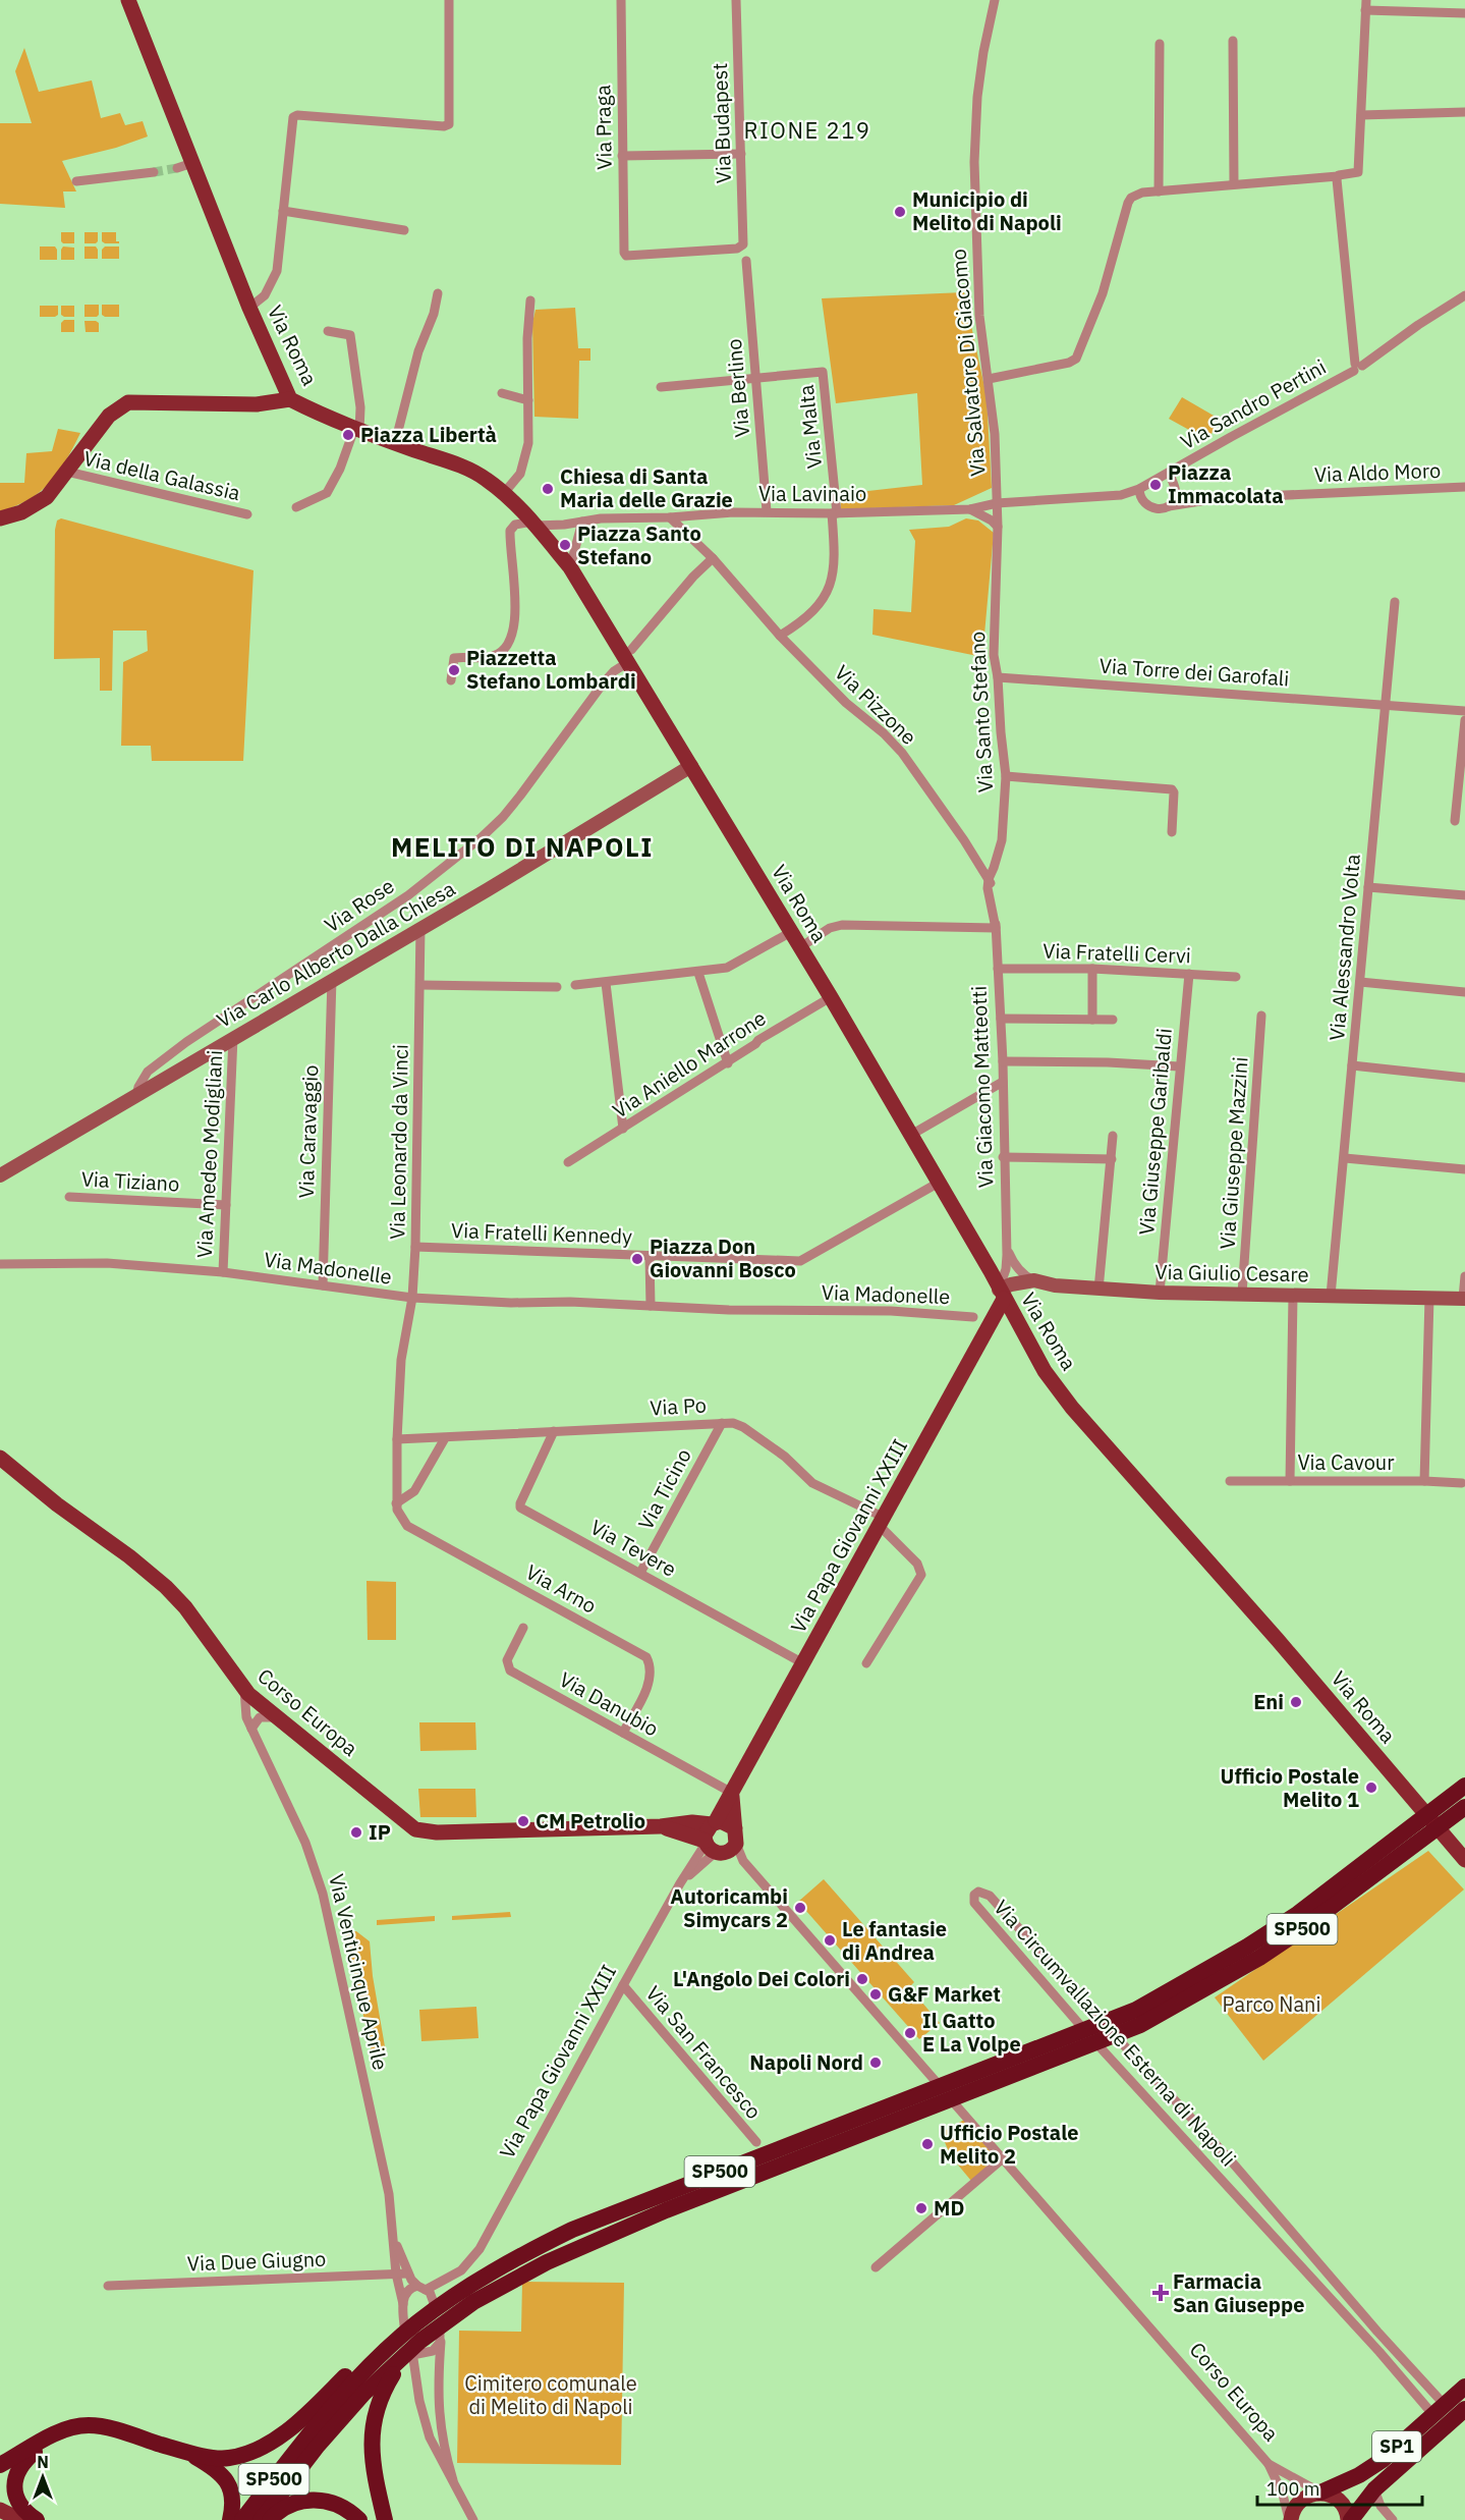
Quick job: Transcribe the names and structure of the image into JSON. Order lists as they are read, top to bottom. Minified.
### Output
{"streets":{"highway":["SP500","SP1"],"main road":["Via Roma","Via Papa Giovanni XXIII","Corso Europa"],"street":["Via Budapest","Via Praga","Via Salvatore Di Giacomo","Via Berlino","Via Sandro Pertini","Via Malta","Via Aldo Moro","Via della Galassia","Via Lavinaio","Via Torre dei Garofali","Via Pizzone","Via Santo Stefano","Via Rose","Via Alessandro Volta","Via Fratelli Cervi","Via Carlo Alberto Dalla Chiesa","Via Aniello Marrone","Via Giacomo Matteotti","Via Caravaggio","Via Giuseppe Garibaldi","Via Leonardo da Vinci","Via Giuseppe Mazzini","Via Amedeo Modigliani","Via Tiziano","Via Fratelli Kennedy","Via Madonelle","Via Giulio Cesare","Via Po","Via Cavour","Via Ticino","Via Tevere","Via Arno","Via Danubio","Via Venticinque Aprile","Via Circumvallazione Esterna di Napoli","Via San Francesco","Via Due Giugno"]},"crossings":[["Via Budapest","Via Praga"],["Via Roma","Via Rose"],["Via Roma","Via Carlo Alberto Dalla Chiesa"],["Via Roma","Via Aniello Marrone"],["Via Roma","Via Giacomo Matteotti"],["Via Roma","Via Fratelli Kennedy"],["Via Roma","Via Giulio Cesare"],["Via Roma","Via Papa Giovanni XXIII"],["Via Salvatore Di Giacomo","Via Lavinaio"],["Via Salvatore Di Giacomo","Via Santo Stefano"],["Via Berlino","Via Malta"],["Via Berlino","Via Lavinaio"],["Via Malta","Via Lavinaio"],["Via Malta","Via Pizzone"],["Via Lavinaio","Via Pizzone"],["Via Lavinaio","Via Santo Stefano"],["Via Torre dei Garofali","Via Santo Stefano"],["Via Torre dei Garofali","Via Alessandro Volta"],["Via Pizzone","Via Santo Stefano"],["Via Pizzone","Via Rose"],["Via Pizzone","Via Giacomo Matteotti"],["Via Santo Stefano","Via Giacomo Matteotti"],["Via Rose","Via Carlo Alberto Dalla Chiesa"],["Via Alessandro Volta","Via Giulio Cesare"],["Via Fratelli Cervi","Via Giacomo Matteotti"],["Via Fratelli Cervi","Via Giuseppe Garibaldi"],["Via Carlo Alberto Dalla Chiesa","Via Caravaggio"],["Via Carlo Alberto Dalla Chiesa","Via Leonardo da Vinci"],["Via Carlo Alberto Dalla Chiesa","Via Amedeo Modigliani"],["Via Giacomo Matteotti","Via Giulio Cesare"],["Via Giacomo Matteotti","Via Papa Giovanni XXIII"],["Via Caravaggio","Via Madonelle"],["Via Giuseppe Garibaldi","Via Giulio Cesare"],["Via Leonardo da Vinci","Via Fratelli Kennedy"],["Via Leonardo da Vinci","Via Madonelle"],["Via Leonardo da Vinci","Via Po"],["Via Leonardo da Vinci","Via Arno"],["Via Giuseppe Mazzini","Via Giulio Cesare"],["Via Amedeo Modigliani","Via Tiziano"],["Via Amedeo Modigliani","Via Madonelle"],["Via Giulio Cesare","Via Papa Giovanni XXIII"],["Via Po","Via Ticino"],["Via Po","Via Papa Giovanni XXIII"],["Via Po","Via Tevere"],["Via Ticino","Via Tevere"],["Via Papa Giovanni XXIII","Via Tevere"],["Via Papa Giovanni XXIII","Via Danubio"],["Via Papa Giovanni XXIII","Corso Europa"],["Via Papa Giovanni XXIII","SP500"],["Via Papa Giovanni XXIII","Via Venticinque Aprile"],["Via Papa Giovanni XXIII","Via San Francesco"],["Via Arno","Via Danubio"],["Corso Europa","SP1"],["SP500","Via Venticinque Aprile"],["Via Venticinque Aprile","Via Due Giugno"],["Via Circumvallazione Esterna di Napoli","SP1"]],"districts":["RIONE 219","MELITO DI NAPOLI"],"parks":["Parco Nani","Cimitero comunale di Melito di Napoli"],"places":{"other":["Municipio di Melito di Napoli","Piazza Libertà","Piazza Immacolata","Chiesa di Santa Maria delle Grazie","Piazza Santo Stefano","Piazzetta Stefano Lombardi","Piazza Don Giovanni Bosco","Eni","Ufficio Postale Melito 1","CM Petrolio","IP","Autoricambi Simycars 2","Le fantasie di Andrea","L'Angolo Dei Colori","G&F Market","Il Gatto E La Volpe","Napoli Nord","Ufficio Postale Melito 2","MD"],"health":["Farmacia San Giuseppe"]},"scale_bar":"100 m","north":"top"}
